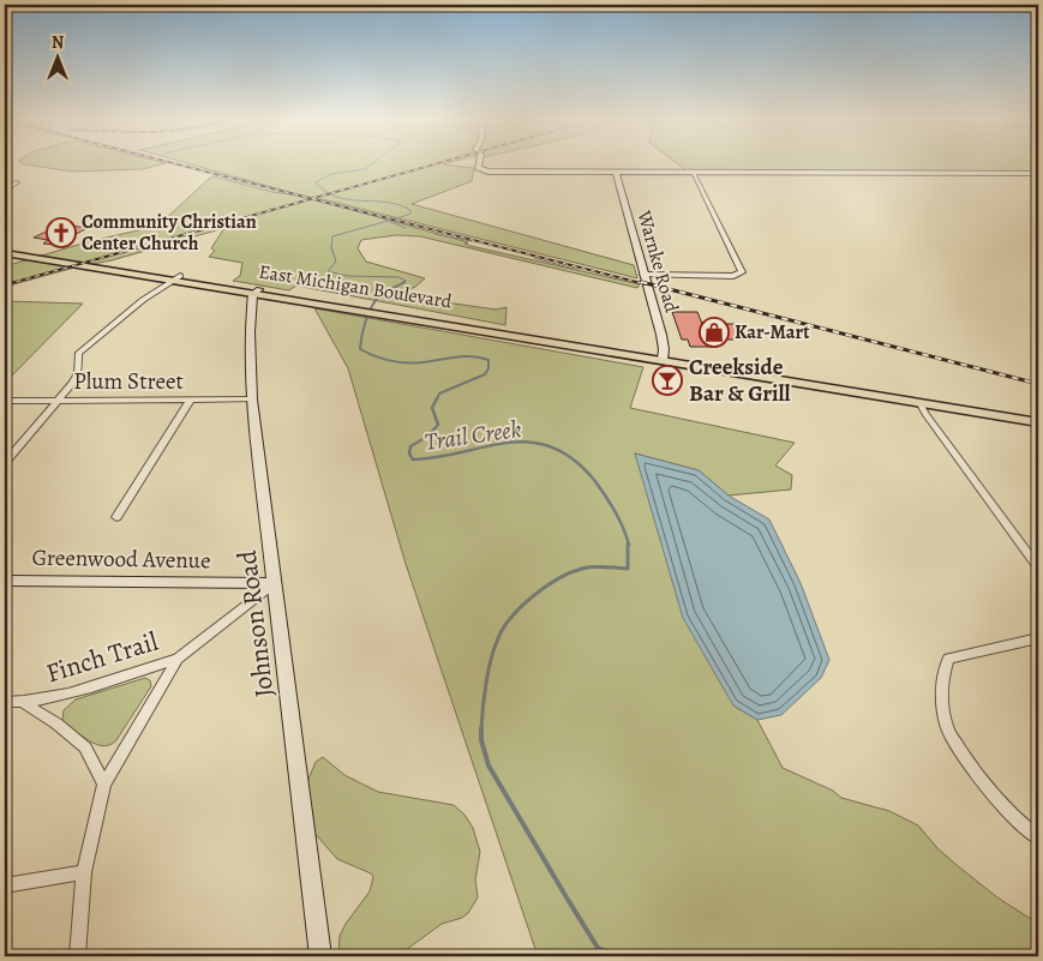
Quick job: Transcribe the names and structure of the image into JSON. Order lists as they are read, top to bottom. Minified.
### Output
{"streets":{"main road":["East Michigan Boulevard"],"street":["Warnke Road","Plum Street","Greenwood Avenue","Johnson Road","Finch Trail"]},"crossings":[["Warnke Road","East Michigan Boulevard"],["East Michigan Boulevard","Johnson Road"],["Plum Street","Johnson Road"],["Greenwood Avenue","Johnson Road"]],"water":["Trail Creek"],"places":{"church":["Community Christian Center Church"],"shop":["Kar-Mart"],"bar":["Creekside Bar & Grill"]},"north":"top"}
